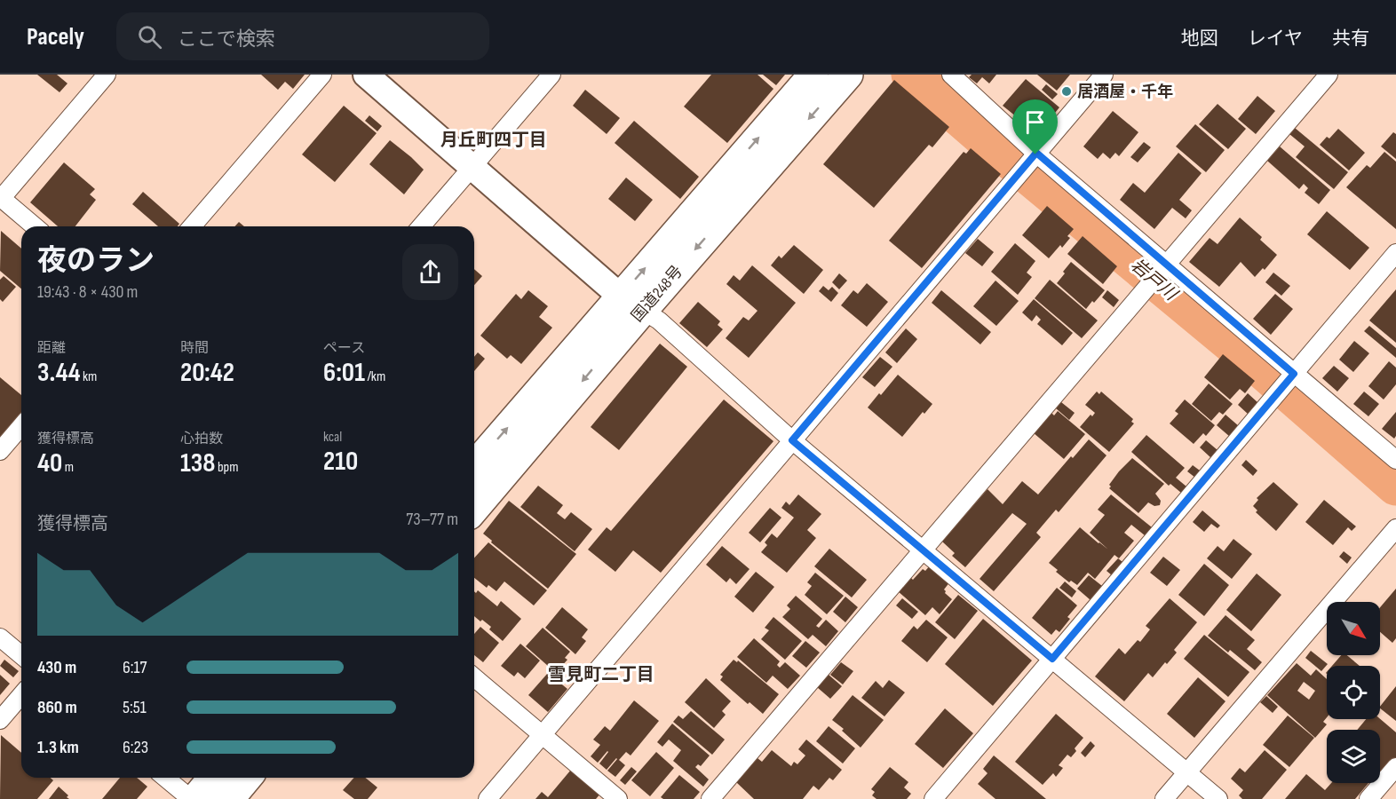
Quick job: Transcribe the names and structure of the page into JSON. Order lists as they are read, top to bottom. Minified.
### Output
{"streets":{"highway":["国道248号"]},"districts":["月丘町四丁目","雪見町二丁目"],"water":["岩戸川"],"places":["居酒屋・千年"],"north":"bottom right","page":{"header":"Pacely","search":"ここで検索","nav":["地図","レイヤ","共有"],"heading":["夜のラン","19:43 · 8 × 430 m"],"stats":[["距離","3.44 km"],["時間","20:42"],["ペース","6:01 /km"],["獲得標高","40 m"],["心拍数","138 bpm"],["kcal","210"]],"chart":["獲得標高","73–77 m"],"list":[{"name":"430 m","note":"6:17"},{"name":"860 m","note":"5:51"},{"name":"1.3 km","note":"6:23"}]}}
